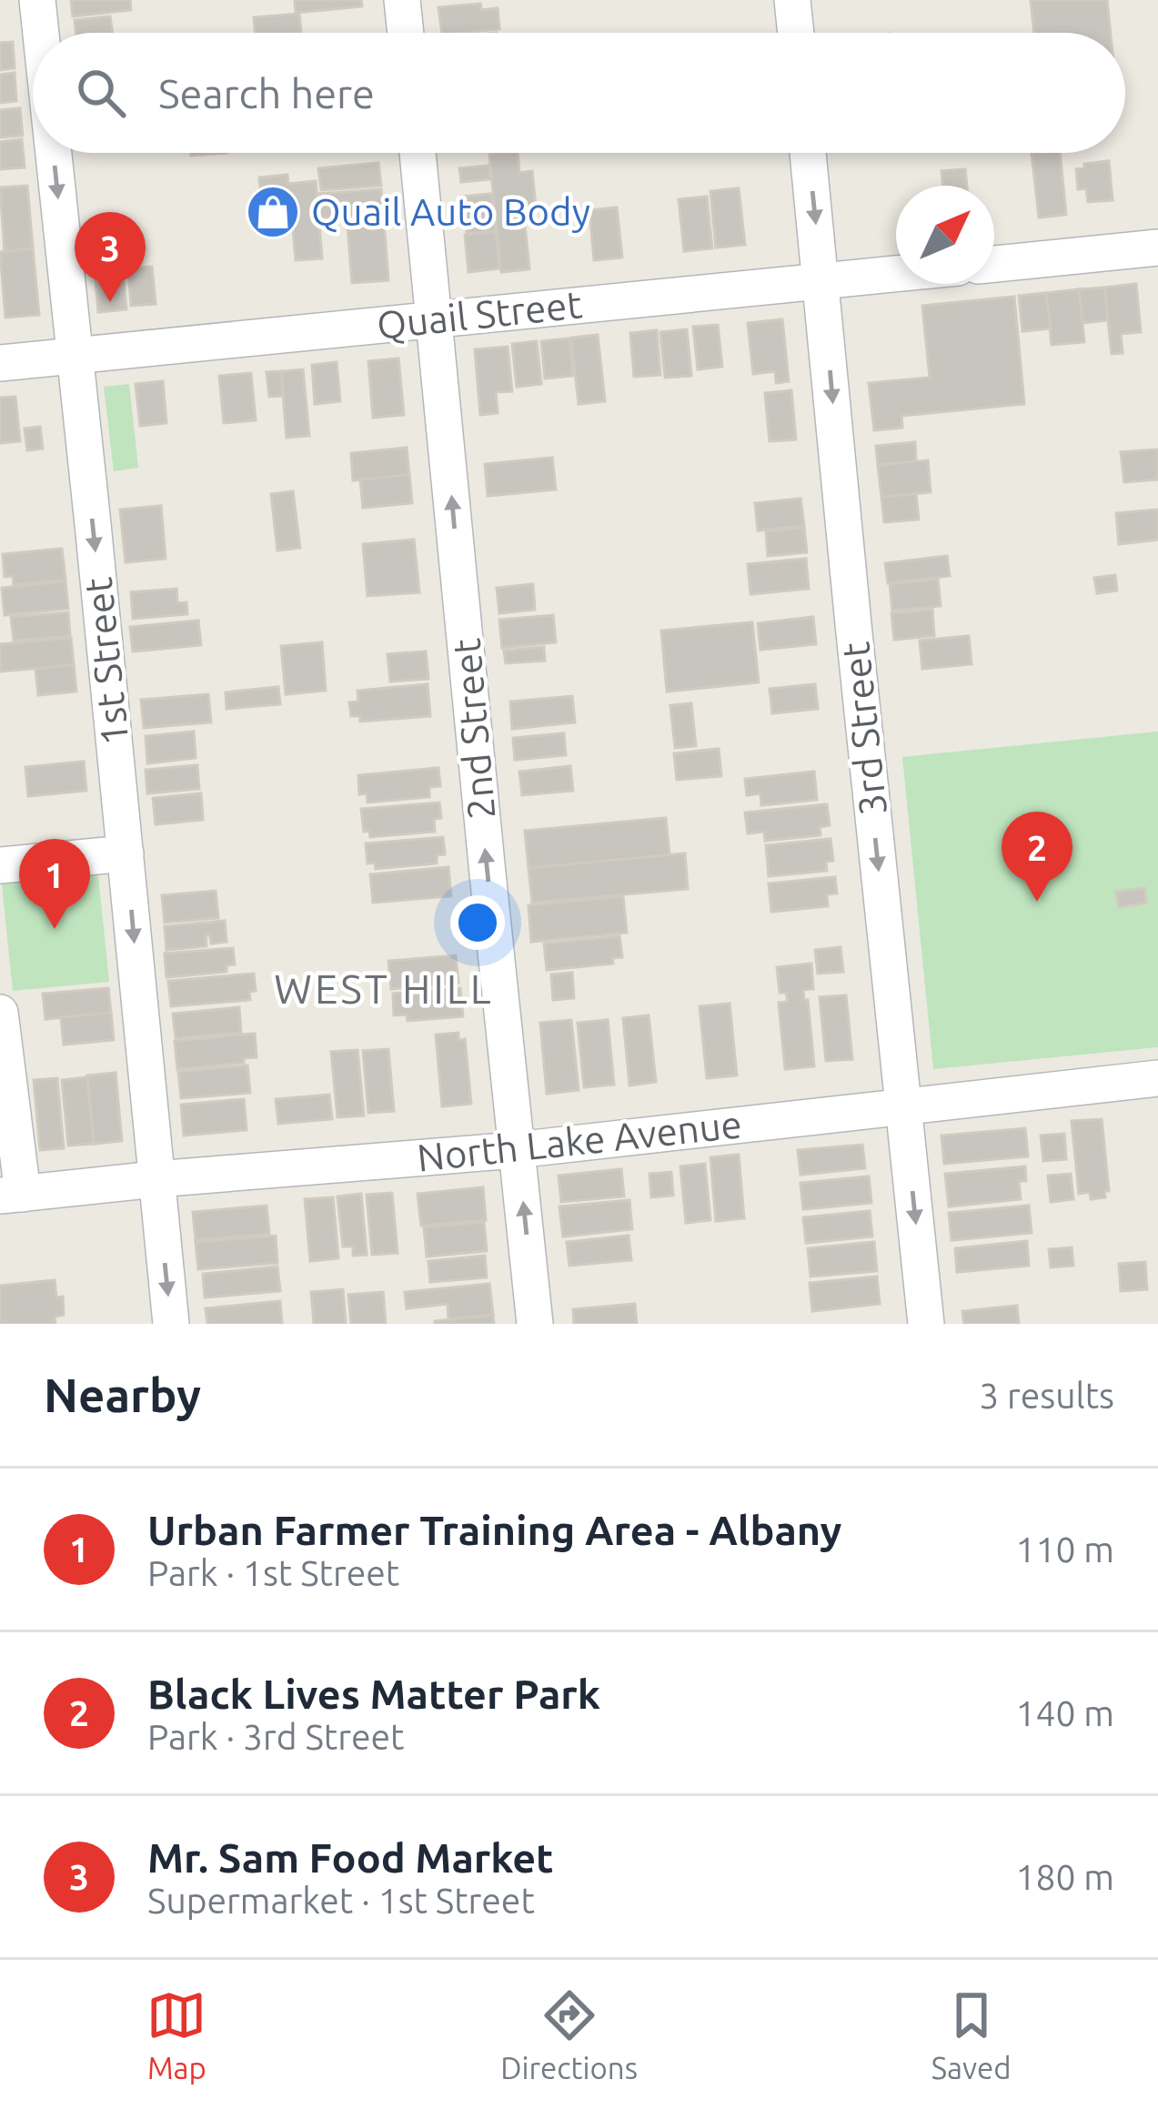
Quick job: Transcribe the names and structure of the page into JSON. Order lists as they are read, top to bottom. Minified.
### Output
{"streets":{"street":["Quail Street","1st Street","2nd Street","3rd Street","North Lake Avenue"]},"crossings":[["Quail Street","1st Street"],["Quail Street","2nd Street"],["Quail Street","3rd Street"],["1st Street","North Lake Avenue"],["2nd Street","North Lake Avenue"],["3rd Street","North Lake Avenue"]],"one_way":["1st Street","2nd Street","3rd Street"],"districts":["WEST HILL"],"places":{"shop":["Quail Auto Body"]},"north":"top right","page":{"search":"Search here","pins":["3","2","1"],"heading":["Nearby","3 results"],"list":[{"mark":"1","name":"Urban Farmer Training Area - Albany","note":"Park · 1st Street","value":"110 m"},{"mark":"2","name":"Black Lives Matter Park","note":"Park · 3rd Street","value":"140 m"},{"mark":"3","name":"Mr. Sam Food Market","note":"Supermarket · 1st Street","value":"180 m"}],"nav":["Map","Directions","Saved"]}}
